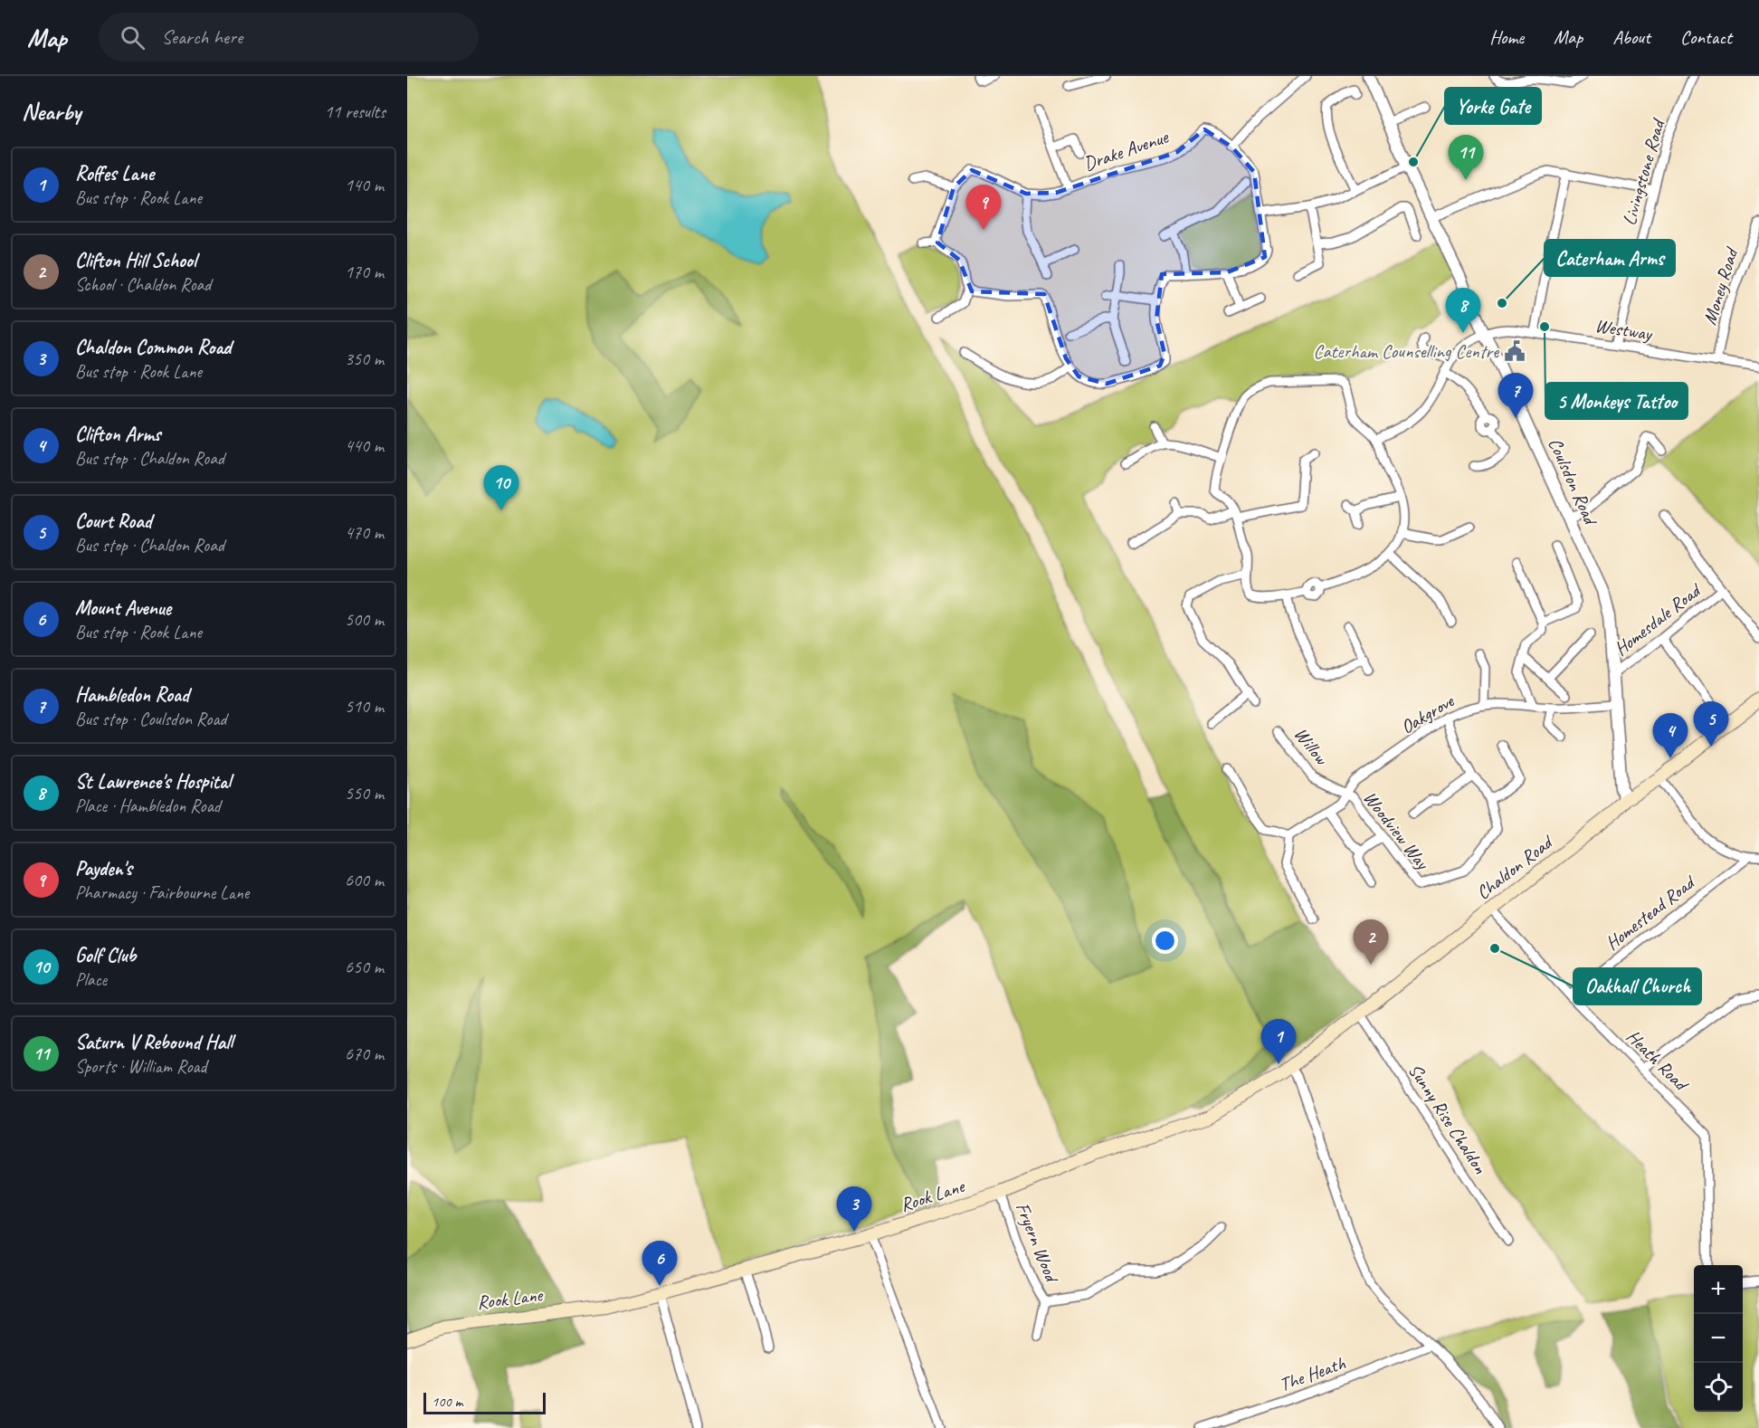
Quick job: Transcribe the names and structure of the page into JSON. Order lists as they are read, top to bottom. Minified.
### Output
{"streets":{"main road":["Chaldon Road","Rook Lane"],"street":["Drake Avenue","Livingstone Road","Money Road","Westway","Coulsdon Road","Homesdale Road","Oakgrove","Willow","Woodview Way","Homestead Road","Heath Road","Sunny Rise Chaldon","Fryern Wood","The Heath"]},"crossings":[["Livingstone Road","Westway"],["Money Road","Westway"],["Westway","Coulsdon Road"],["Coulsdon Road","Homesdale Road"],["Coulsdon Road","Oakgrove"],["Coulsdon Road","Chaldon Road"],["Oakgrove","Willow"],["Oakgrove","Woodview Way"],["Willow","Woodview Way"],["Chaldon Road","Heath Road"],["Chaldon Road","Sunny Rise Chaldon"],["Chaldon Road","Rook Lane"],["Homestead Road","Heath Road"],["Rook Lane","Fryern Wood"]],"places":{"other":["Yorke Gate","Caterham Arms","5 Monkeys Tattoo","Oakhall Church"],"public building":["Caterham Counselling Centre"]},"scale_bar":"100 m","page":{"header":"Map","search":"Search here","nav":["Home","Map","About","Contact"],"heading":["Nearby","11 results"],"pins":["11","9","8","7","10","5","4","2","1","3","6"],"list":[{"mark":"1","name":"Roffes Lane","note":"Bus stop · Rook Lane","value":"140 m"},{"mark":"2","name":"Clifton Hill School","note":"School · Chaldon Road","value":"170 m"},{"mark":"3","name":"Chaldon Common Road","note":"Bus stop · Rook Lane","value":"350 m"},{"mark":"4","name":"Clifton Arms","note":"Bus stop · Chaldon Road","value":"440 m"},{"mark":"5","name":"Court Road","note":"Bus stop · Chaldon Road","value":"470 m"},{"mark":"6","name":"Mount Avenue","note":"Bus stop · Rook Lane","value":"500 m"},{"mark":"7","name":"Hambledon Road","note":"Bus stop · Coulsdon Road","value":"510 m"},{"mark":"8","name":"St Lawrence's Hospital","note":"Place · Hambledon Road","value":"550 m"},{"mark":"9","name":"Payden's","note":"Pharmacy · Fairbourne Lane","value":"600 m"},{"mark":"10","name":"Golf Club","note":"Place","value":"650 m"},{"mark":"11","name":"Saturn V Rebound Hall","note":"Sports · William Road","value":"670 m"}],"map_buttons":["+","−"],"scale":"100 m"}}
